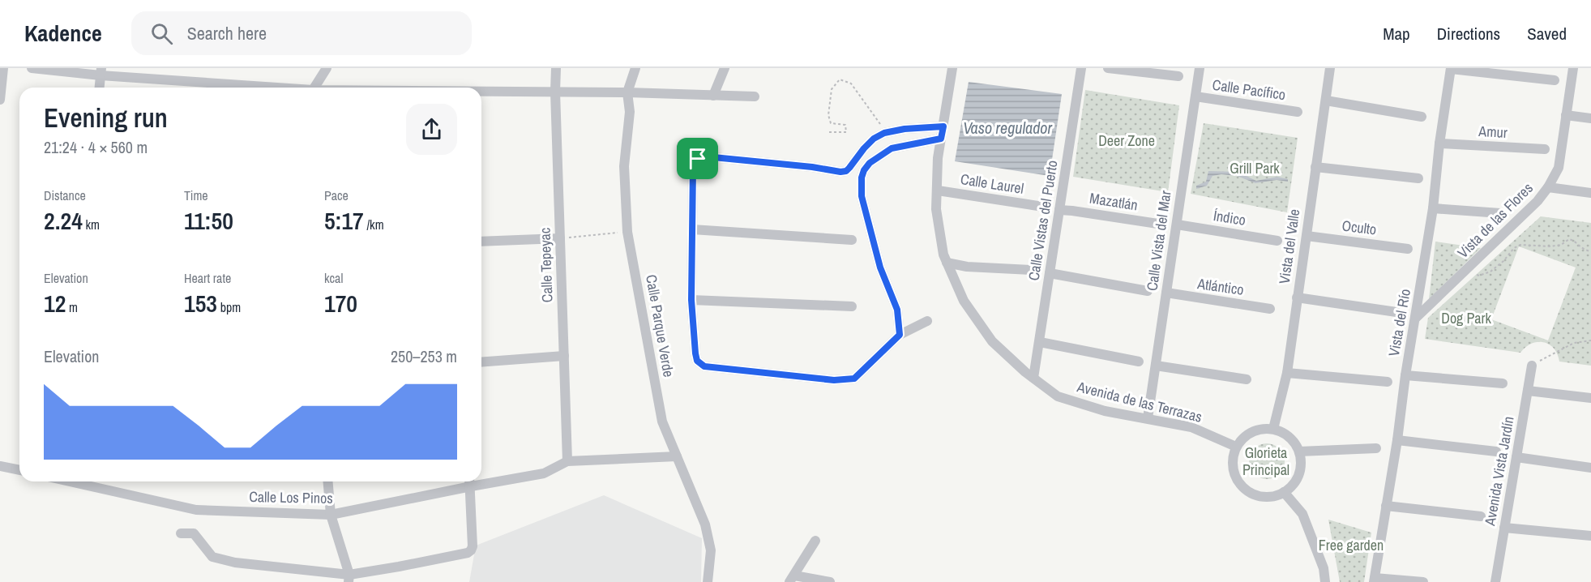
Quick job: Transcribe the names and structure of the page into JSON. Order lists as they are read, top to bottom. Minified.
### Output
{"streets":{"street":["Calle Pacífico","Amur","Calle Laurel","Mazatlán","Índico","Calle Vistas del Puerto","Vista de las Flores","Oculto","Calle Vista del Mar","Vista del Valle","Calle Tepeyac","Atlántico","Vista del Río","Calle Parque Verde","Avenida de las Terrazas","Avenida Vista Jardín","Calle Los Pinos"]},"crossings":[["Calle Pacífico","Calle Vista del Mar"],["Amur","Vista del Río"],["Calle Laurel","Avenida de las Terrazas"],["Mazatlán","Calle Vistas del Puerto"],["Índico","Calle Vista del Mar"],["Calle Vistas del Puerto","Avenida de las Terrazas"],["Vista de las Flores","Vista del Río"],["Oculto","Vista del Valle"],["Calle Vista del Mar","Atlántico"],["Calle Vista del Mar","Avenida de las Terrazas"],["Vista del Valle","Avenida de las Terrazas"],["Calle Tepeyac","Calle Los Pinos"],["Calle Parque Verde","Calle Los Pinos"]],"water":["Vaso regulador"],"parks":["Deer Zone","Grill Park","Dog Park","Glorieta Principal","Free garden"],"page":{"header":"Kadence","search":"Search here","nav":["Map","Directions","Saved"],"heading":["Evening run","21:24 · 4 × 560 m"],"stats":[["Distance","2.24 km"],["Time","11:50"],["Pace","5:17 /km"],["Elevation","12 m"],["Heart rate","153 bpm"],["kcal","170"]],"chart":["Elevation","250–253 m"]}}
